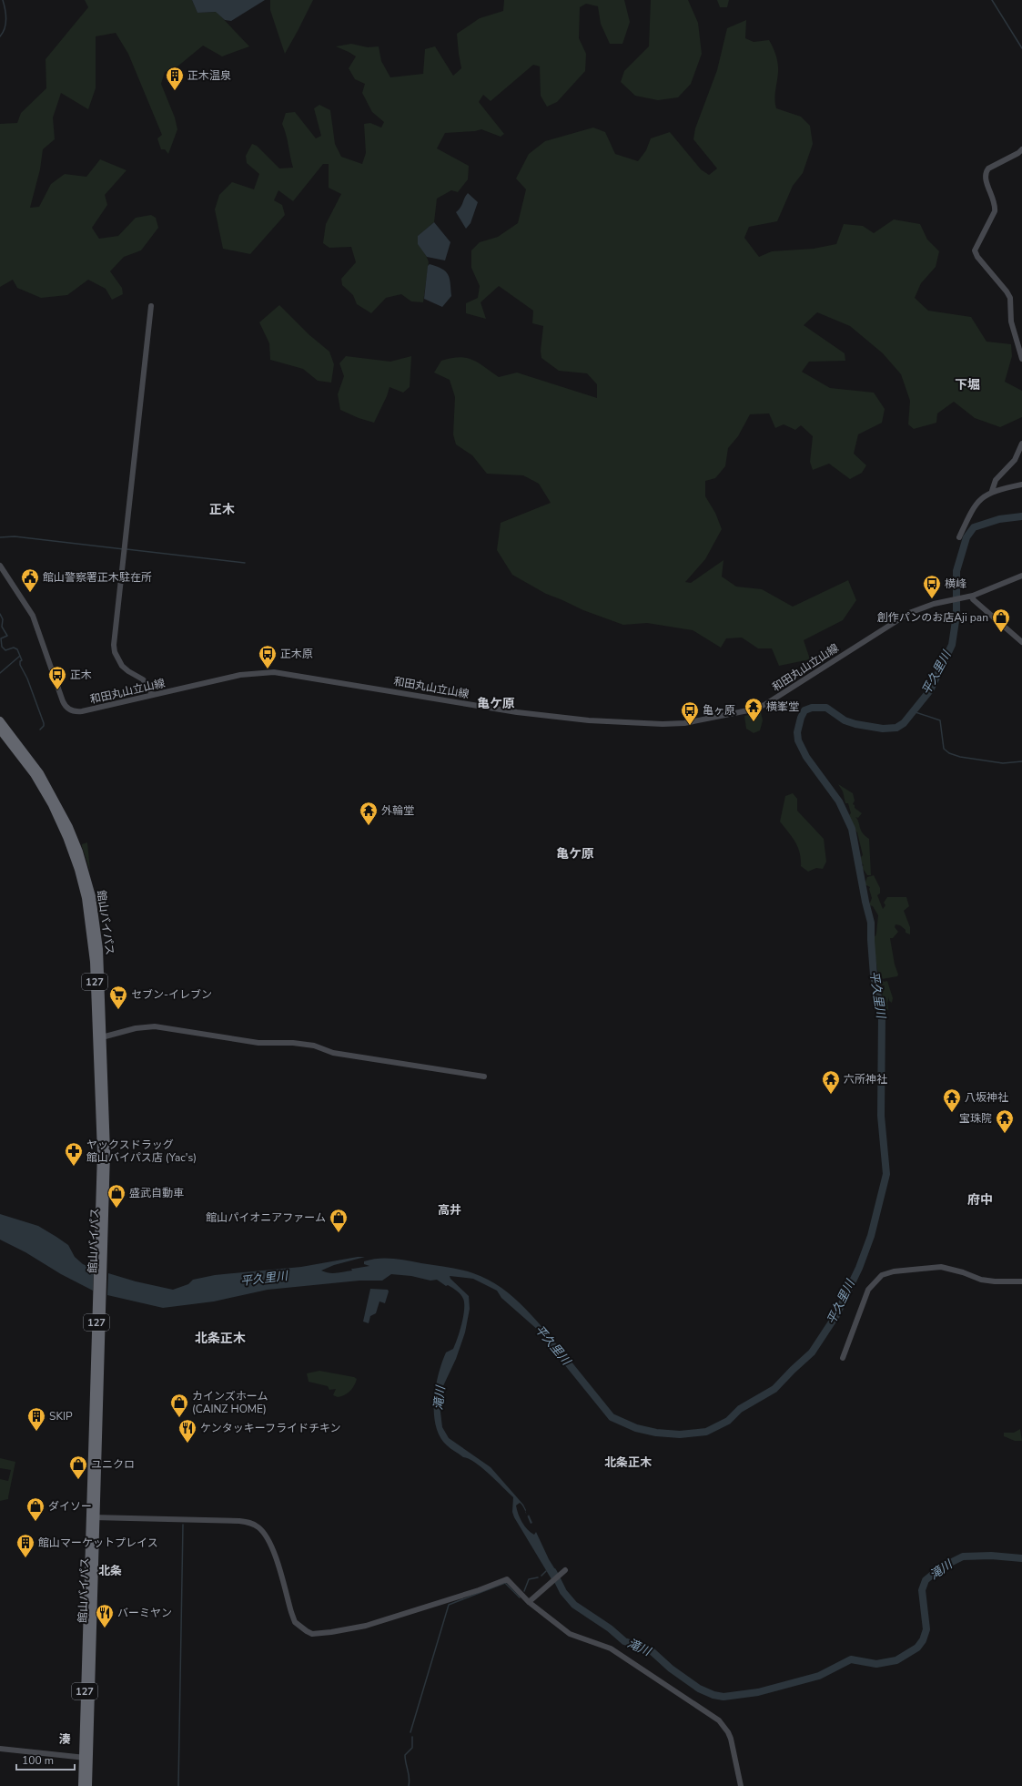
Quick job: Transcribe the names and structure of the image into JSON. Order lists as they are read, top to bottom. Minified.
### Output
{"streets":{"highway":["館山バイパス","127"],"street":["和田丸山立山線"]},"districts":["下堀","正木","亀ケ原","亀ケ原","府中","高井","北条正木","北条正木","北条","湊"],"water":["平久里川","滝川"],"places":{"building":["正木温泉","SKIP","館山マーケットプレイス"],"public building":["館山警察署正木駐在所"],"bus stop":["横峰","正木原","正木","亀ヶ原"],"shop":["創作パンのお店Aji pan","盛武自動車","館山パイオニアファーム","カインズホーム (CAINZ HOME)","ユニクロ","ダイソー"],"temple":["横峯堂","外輪堂","六所神社","八坂神社","宝珠院"],"supermarket":["セブン-イレブン"],"pharmacy":["ヤックスドラッグ 館山バイパス店 (Yac's)"],"restaurant":["ケンタッキーフライドチキン","バーミヤン"]},"scale_bar":"100 m"}
